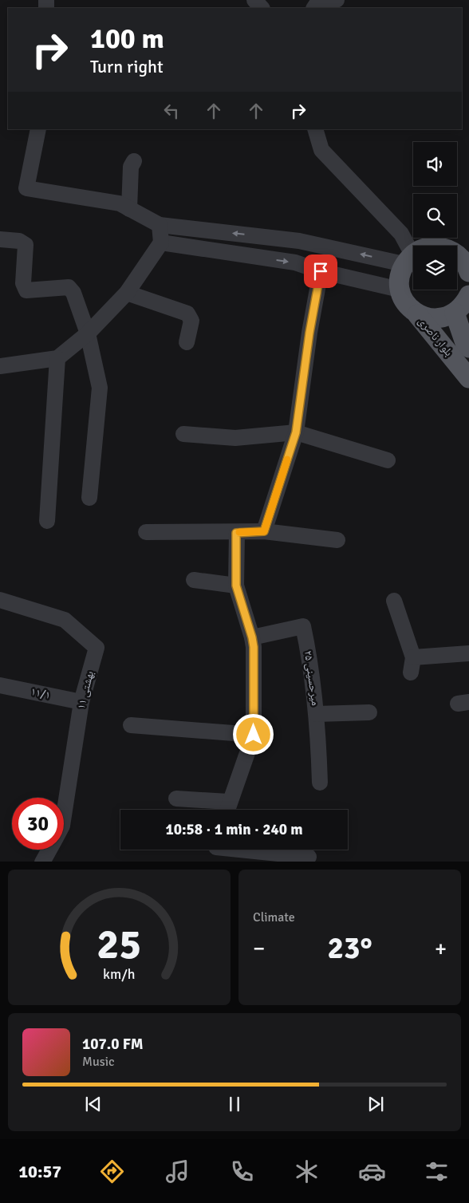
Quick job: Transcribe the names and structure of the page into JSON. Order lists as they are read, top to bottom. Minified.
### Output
{"streets":{"main road":["بلوار ناصری"],"street":["میرحسینی ۲۵","بهشتی ۱۱","۱۱/۱"]},"crossings":[["بهشتی ۱۱","۱۱/۱"]],"page":{"turn":["100 m","Turn right"],"limit":"30","trip":"10:58 · 1 min · 240 m","tile":"Climate","heat":["−","23°","+"],"song":["107.0 FM","Music"],"tabs":"10:57","gauge":["25","km/h"]}}
